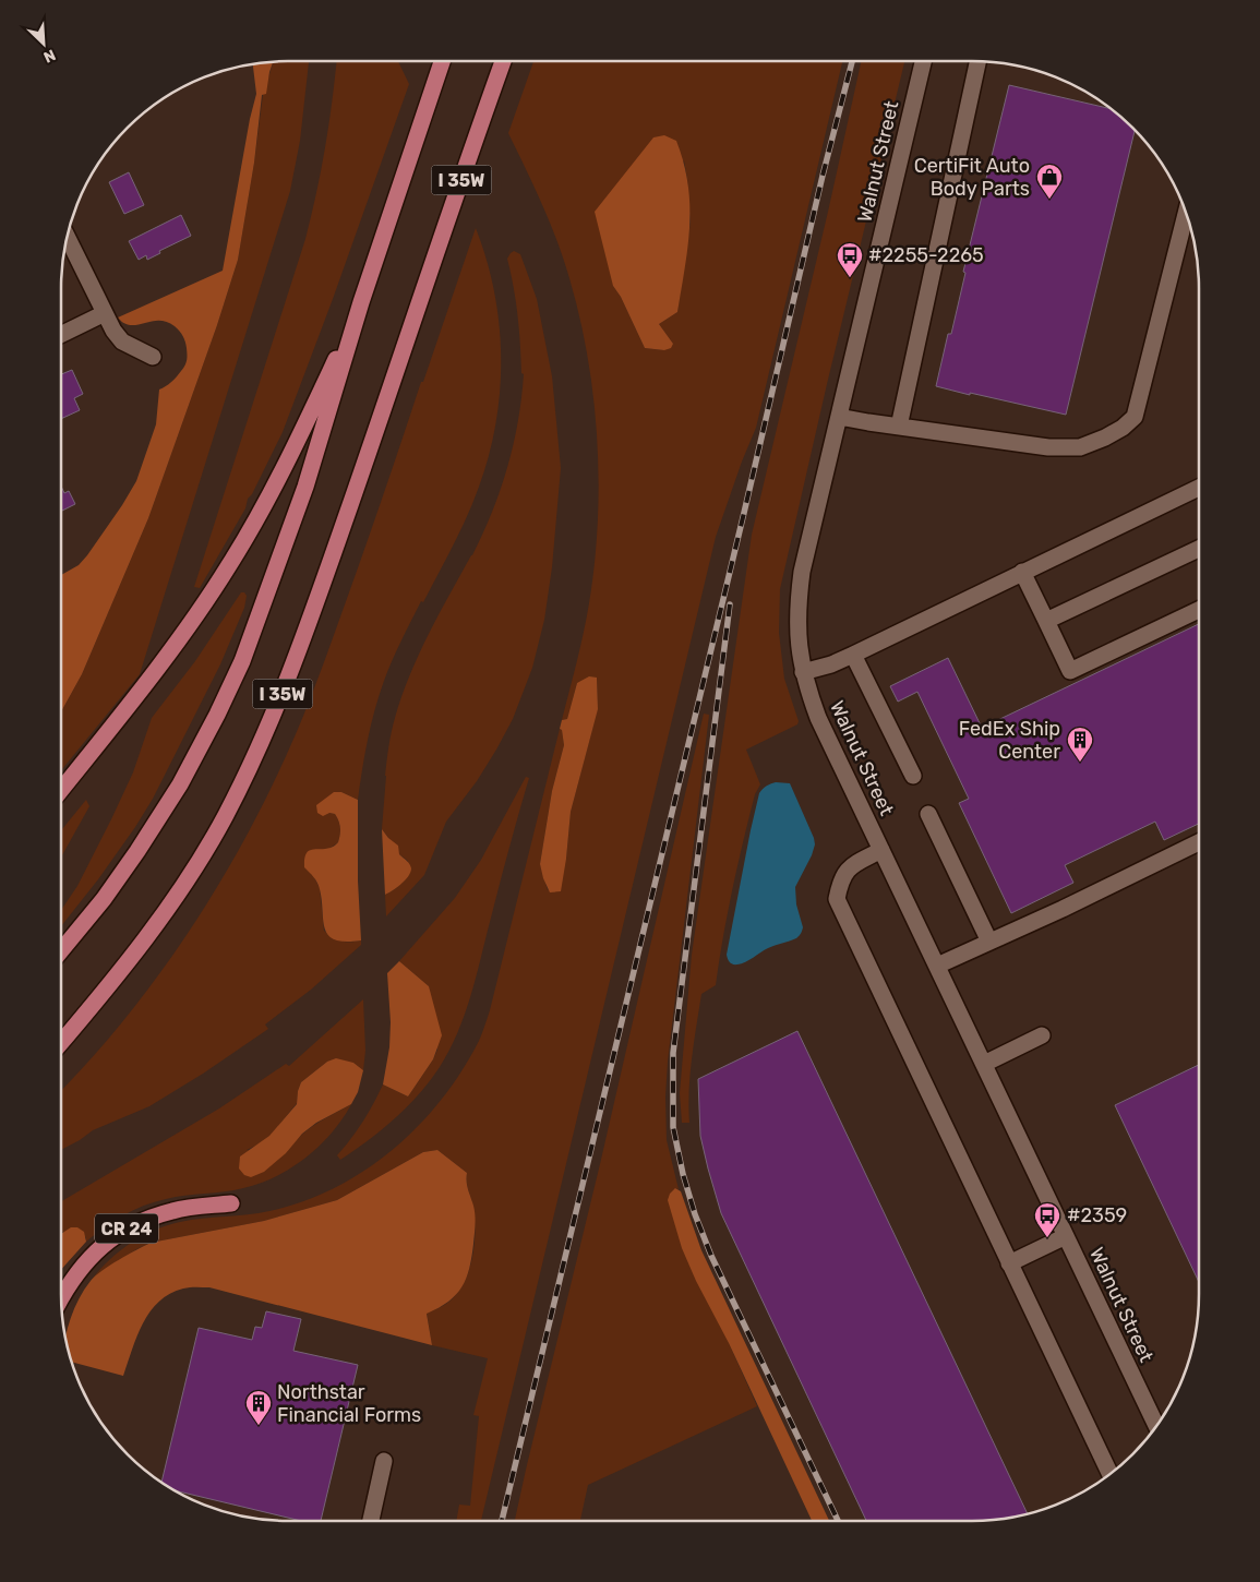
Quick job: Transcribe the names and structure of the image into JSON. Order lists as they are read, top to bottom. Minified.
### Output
{"streets":{"highway":["I 35W","CR 24"],"street":["Walnut Street"]},"places":{"shop":["CertiFit Auto Body Parts"],"bus stop":["#2255-2265","#2359"],"building":["FedEx Ship Center","Northstar Financial Forms"]},"north":"bottom right"}
